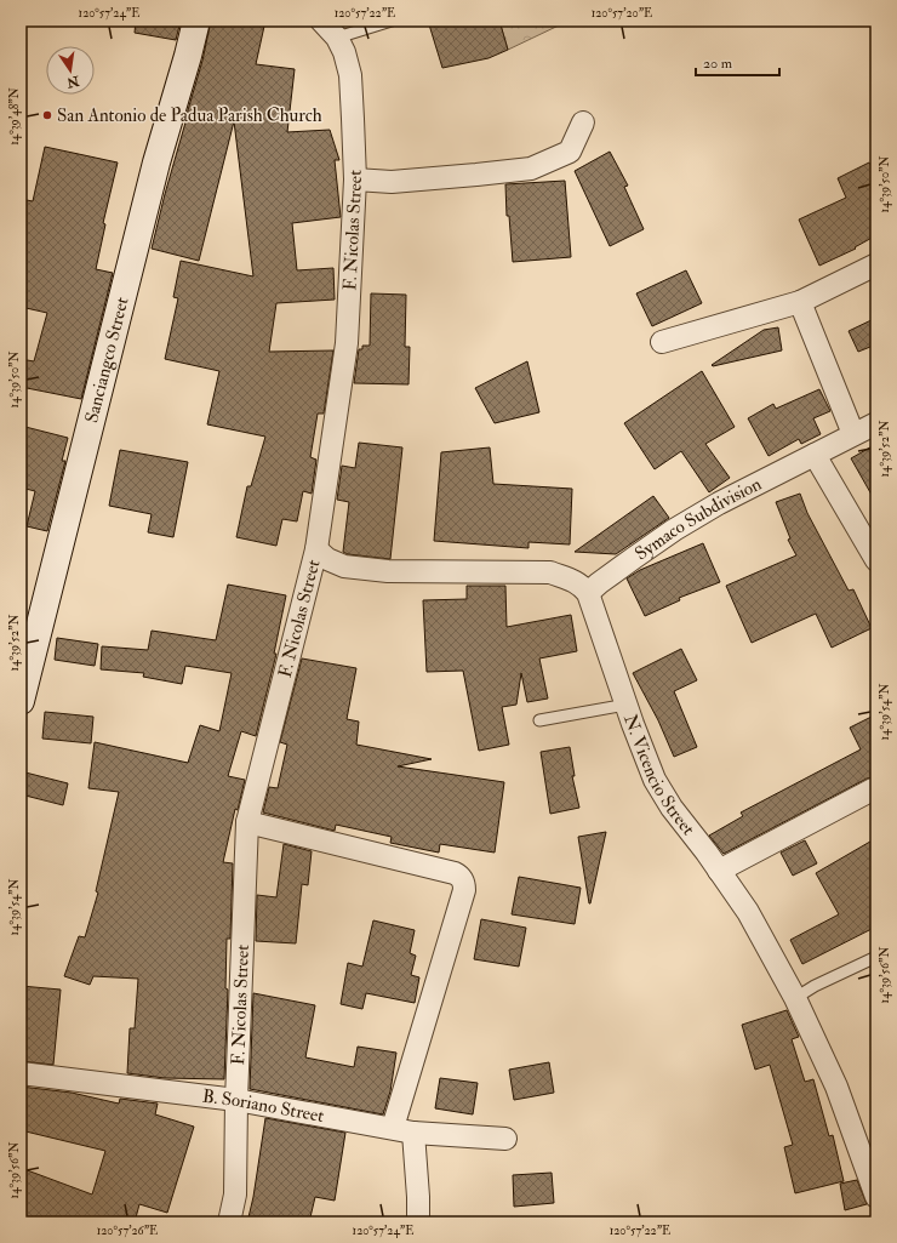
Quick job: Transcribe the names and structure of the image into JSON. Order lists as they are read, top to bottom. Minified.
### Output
{"streets":{"main road":["Sanciangco Street"],"street":["F. Nicolas Street","Symaco Subdivision","N. Vicencio Street","B. Soriano Street"]},"crossings":[["F. Nicolas Street","B. Soriano Street"],["Symaco Subdivision","N. Vicencio Street"]],"places":["San Antonio de Padua Parish Church"],"scale_bar":"20 m","north":"bottom","coordinates":["120°57'24\"E","120°57'22\"E","120°57'20\"E","14°39'48\"N","14°39'50\"N","14°39'52\"N","14°39'54\"N","14°39'56\"N","120°57'26\"E"]}
